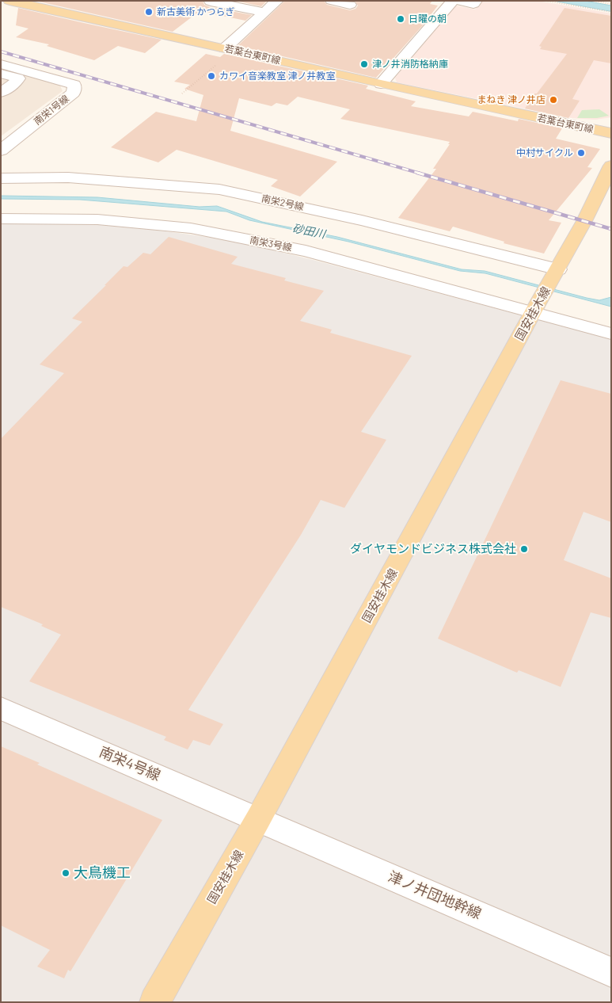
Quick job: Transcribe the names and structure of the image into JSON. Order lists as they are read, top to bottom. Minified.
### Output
{"streets":{"main road":["若葉台東町線","国安桂木線"],"street":["南栄1号線","南栄2号線","南栄3号線","南栄4号線","津ノ井団地幹線"]},"crossings":[["南栄2号線","国安桂木線"],["南栄3号線","国安桂木線"],["国安桂木線","南栄4号線"],["国安桂木線","津ノ井団地幹線"],["南栄4号線","津ノ井団地幹線"]],"water":["砂田川"],"places":["新古美術 かつらぎ","日曜の朝","津ノ井消防格納庫","カワイ音楽教室 津ノ井教室","まねき 津ノ井店","中村サイクル","ダイヤモンドビジネス株式会社","大鳥機工"]}
